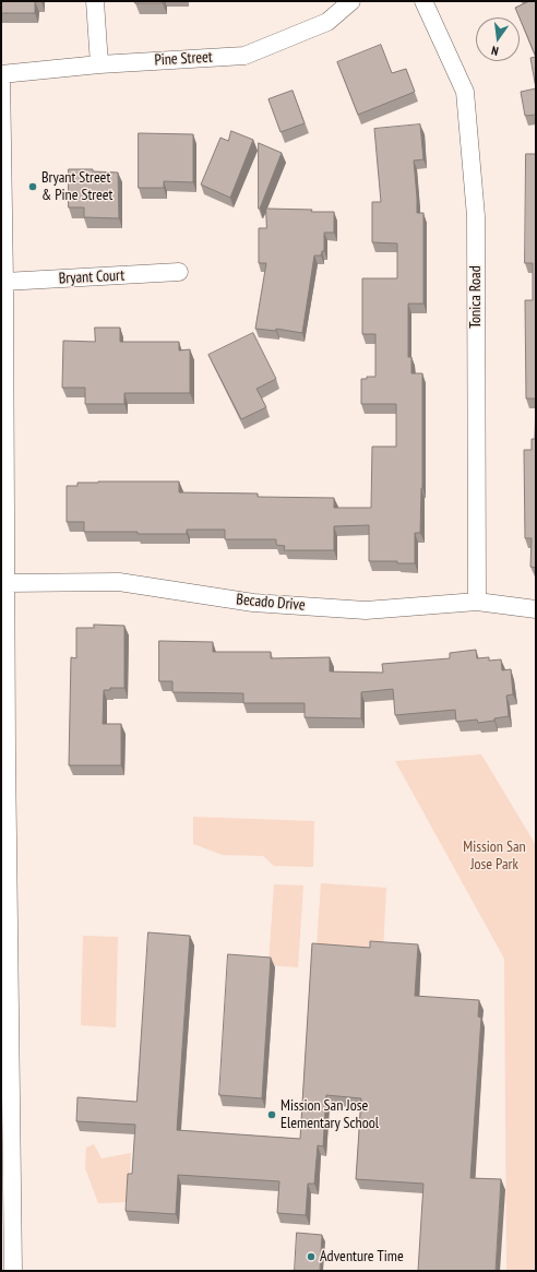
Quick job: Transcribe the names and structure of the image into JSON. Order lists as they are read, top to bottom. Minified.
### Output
{"streets":{"street":["Pine Street","Bryant Court","Tonica Road","Becado Drive"]},"crossings":[["Tonica Road","Becado Drive"]],"parks":["Mission San Jose Park"],"places":["Bryant Street & Pine Street","Mission San Jose Elementary School","Adventure Time"],"north":"bottom"}
